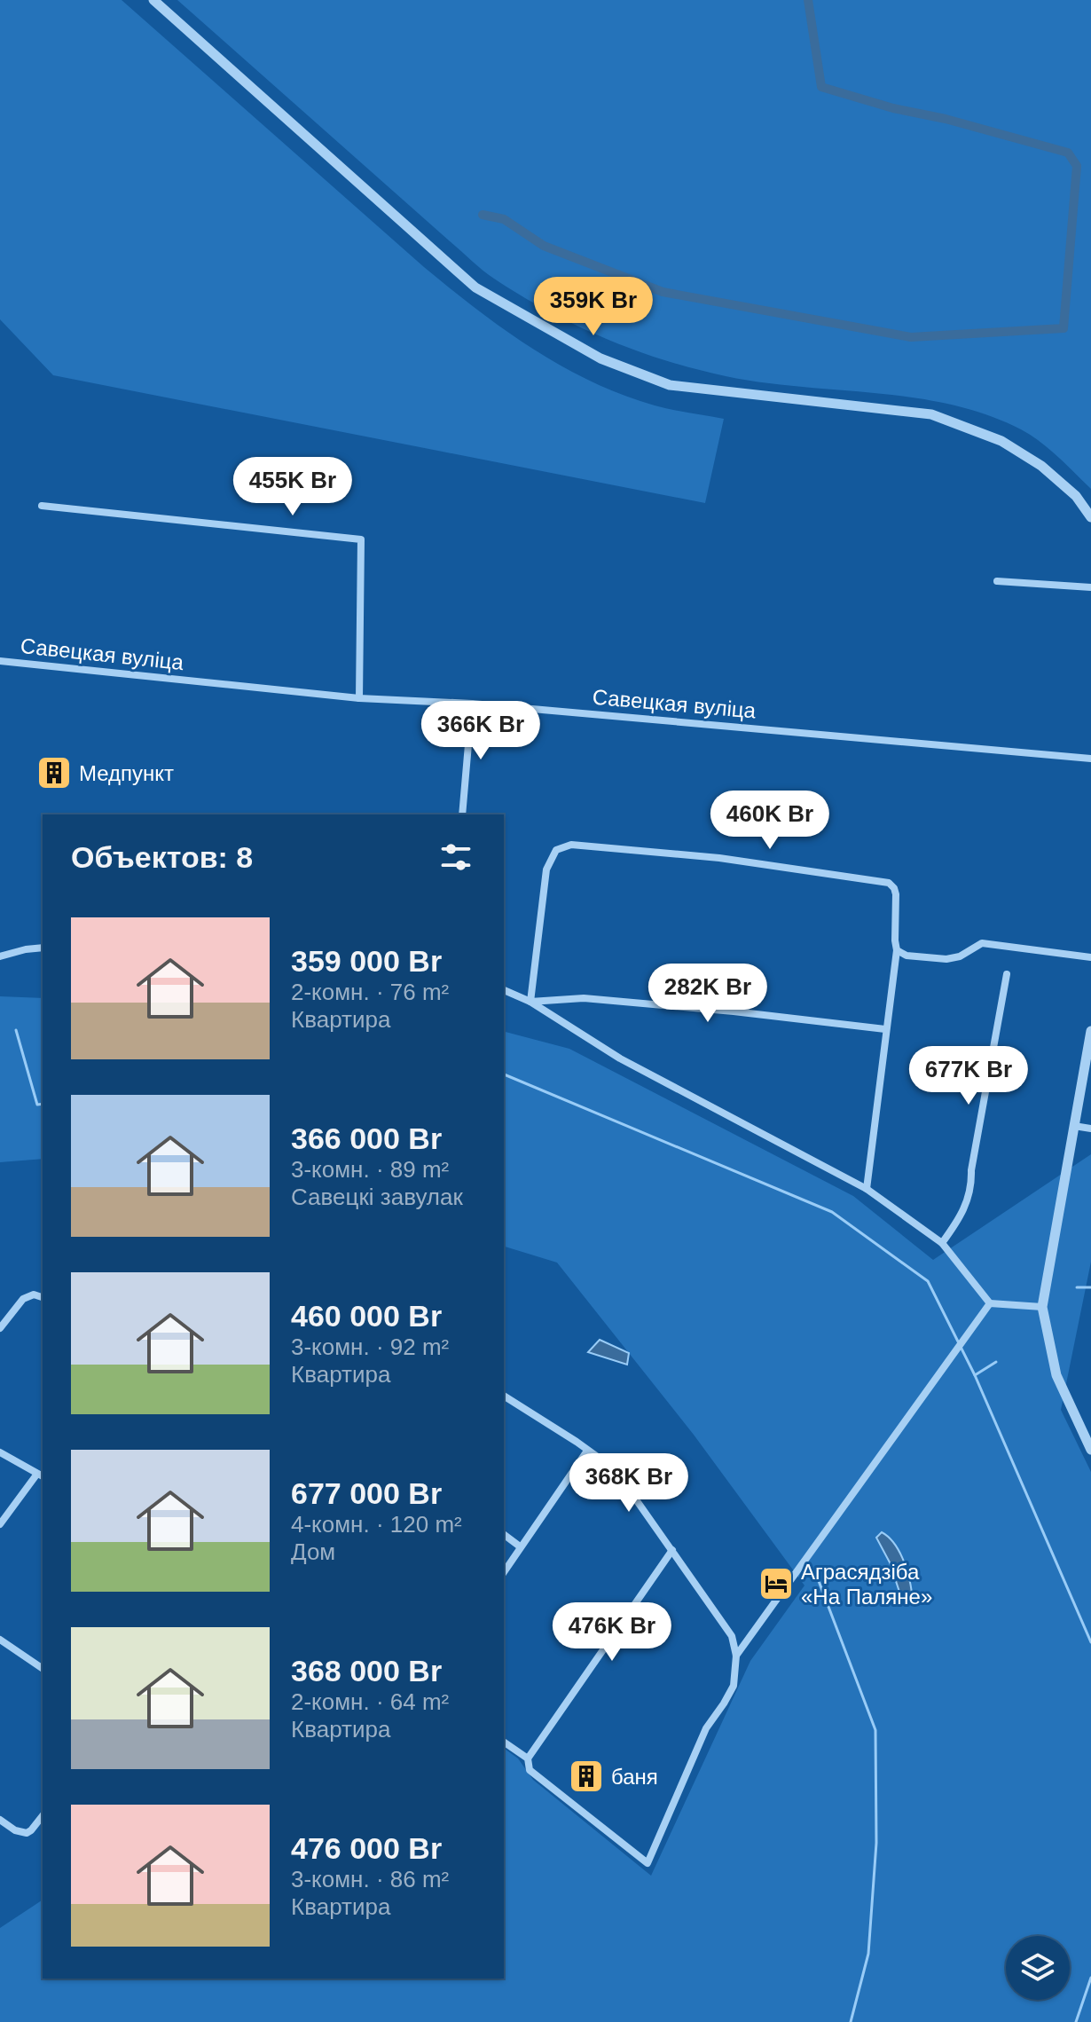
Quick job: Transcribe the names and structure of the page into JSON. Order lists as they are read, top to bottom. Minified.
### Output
{"streets":{"street":["Савецкая вуліца"]},"places":{"building":["Медпункт","баня"],"hotel":["Аграсядзіба «На Паляне»"]},"page":{"price":["359K Br","455K Br","366K Br","460K Br","282K Br","677K Br","368K Br","476K Br"],"heading":"Объектов: 8","list":[{"name":"359 000 Br","note":"2-комн. · 76 m² · Квартира"},{"name":"366 000 Br","note":"3-комн. · 89 m² · Савецкі завулак"},{"name":"460 000 Br","note":"3-комн. · 92 m² · Квартира"},{"name":"677 000 Br","note":"4-комн. · 120 m² · Дом"},{"name":"368 000 Br","note":"2-комн. · 64 m² · Квартира"},{"name":"476 000 Br","note":"3-комн. · 86 m² · Квартира"}]}}
